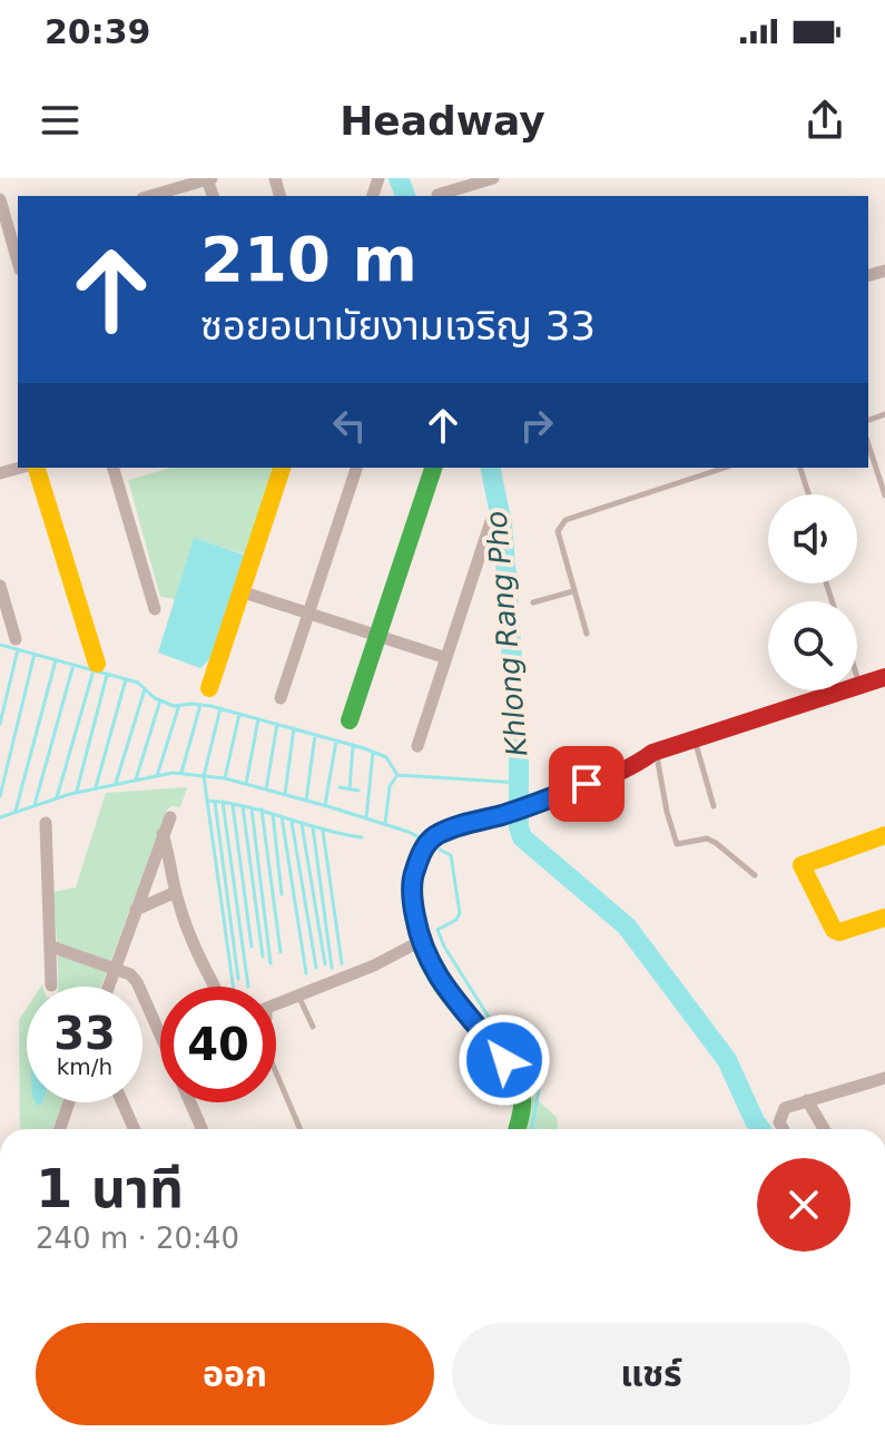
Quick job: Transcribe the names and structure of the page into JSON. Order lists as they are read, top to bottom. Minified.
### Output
{"water":["Khlong Rang Pho"],"page":{"status":"20:39","header":"Headway","turn":["210 m","ซอยอนามัยงามเจริญ 33"],"speed":"33 km/h","limit":"40","heading":["1 นาที","240 m · 20:40"],"buttons":["ออก","แชร์"]}}
